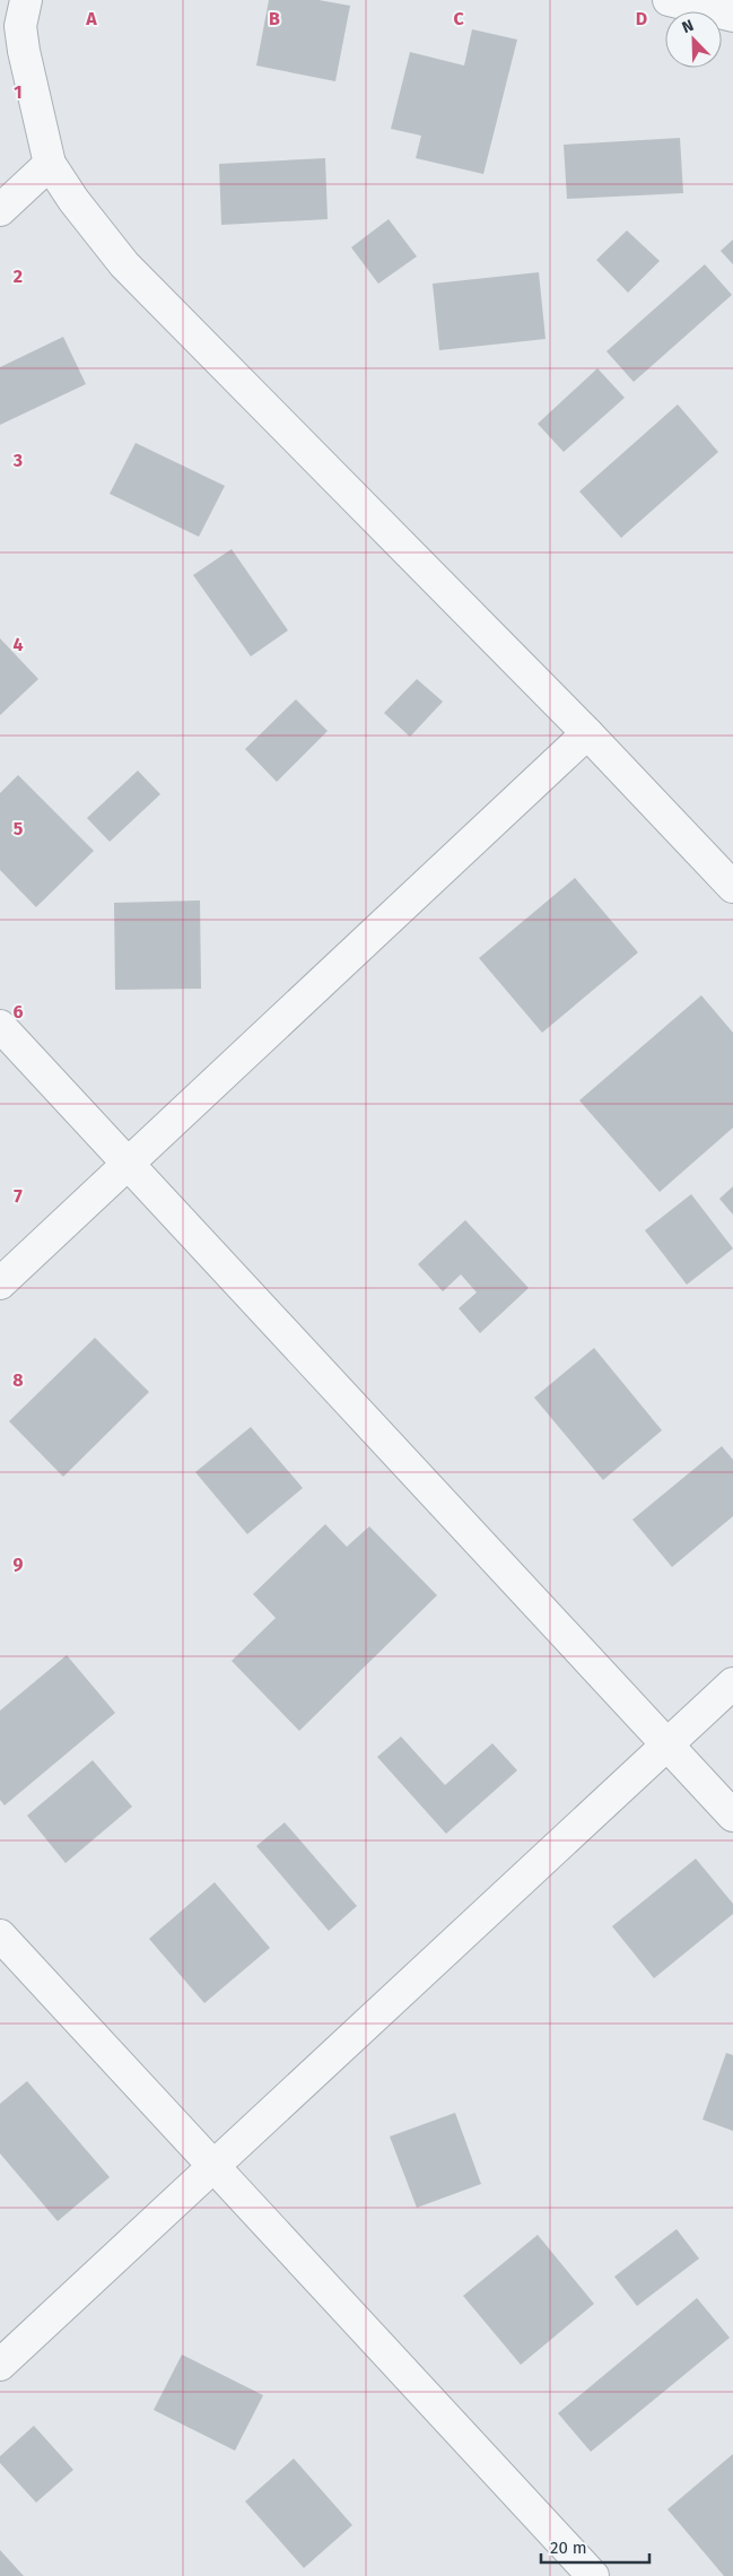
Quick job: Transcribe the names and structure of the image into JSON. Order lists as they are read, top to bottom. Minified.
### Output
{"scale_bar":"20 m","north":"top left","grid":{"columns":["A","B","C","D"],"rows":["1","2","3","4","5","6","7","8","9"]}}
